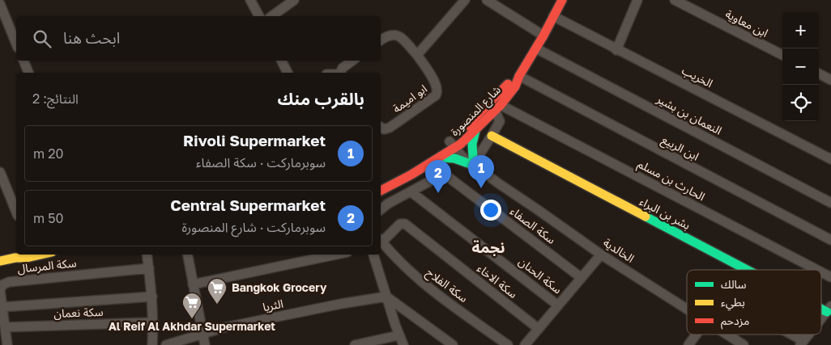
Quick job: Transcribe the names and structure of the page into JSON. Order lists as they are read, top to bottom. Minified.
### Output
{"streets":{"main road":["شارع المنصورة","بشر بن البراء"],"street":["ابن معاوية","الخريب","ابو اميمة","النعمان بن بشير","ابن الربيع","الحارث بن مسلم","سكة الصفاء","الخالدية","سكة المرسال","سكة الحنان","سكة الاخاء","سكة الفلاح","الثريا","سكة نعمان"]},"crossings":[["الخريب","شارع المنصورة"],["شارع المنصورة","النعمان بن بشير"],["شارع المنصورة","ابن الربيع"],["شارع المنصورة","الحارث بن مسلم"],["شارع المنصورة","سكة الصفاء"],["شارع المنصورة","الخالدية"],["سكة المرسال","سكة نعمان"]],"districts":["نجمة"],"places":{"supermarket":["Bangkok Grocery","Al Reif Al Akhdar Supermarket"]},"legend":["سالك","بطيء","مزدحم"],"page":{"map_buttons":["+","−"],"search":"ابحث هنا","heading":["بالقرب منك","النتائج: 2"],"list":[{"mark":"1","name":"Rivoli Supermarket","note":"سوبرماركت · سكة الصفاء","value":"20 m"},{"mark":"2","name":"Central Supermarket","note":"سوبرماركت · شارع المنصورة","value":"50 m"}],"pins":["1","2"]}}
